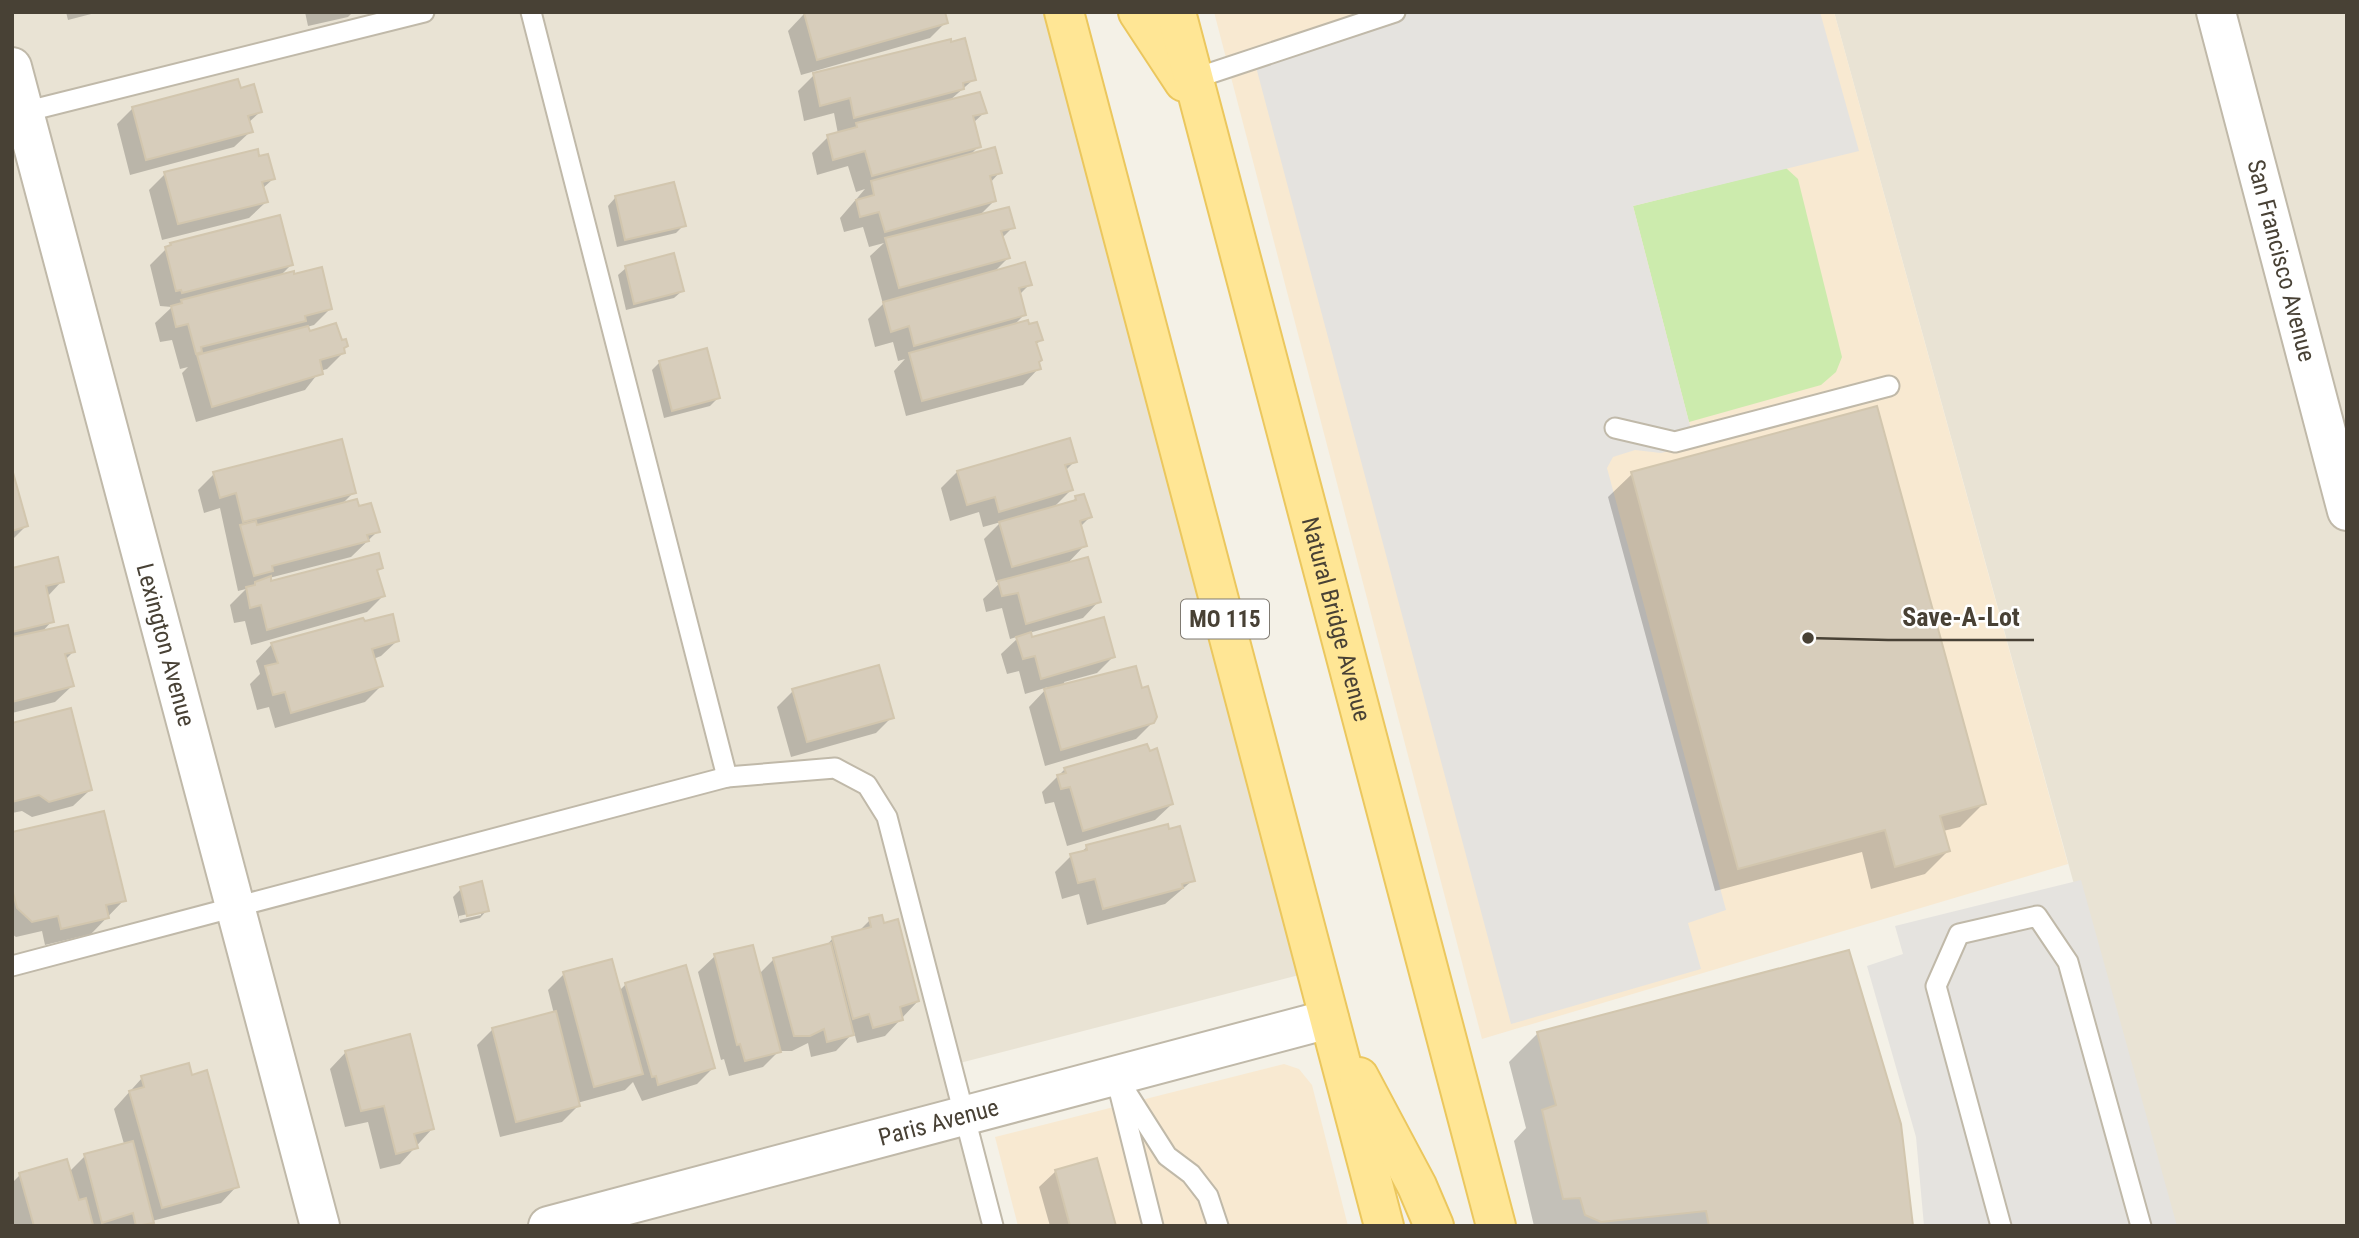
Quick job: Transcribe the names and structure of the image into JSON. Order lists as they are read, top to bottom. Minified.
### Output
{"streets":{"main road":["MO 115","Natural Bridge Avenue"],"street":["San Francisco Avenue","Lexington Avenue","Paris Avenue"]},"crossings":[["MO 115","Paris Avenue"]],"places":["Save-A-Lot"]}
